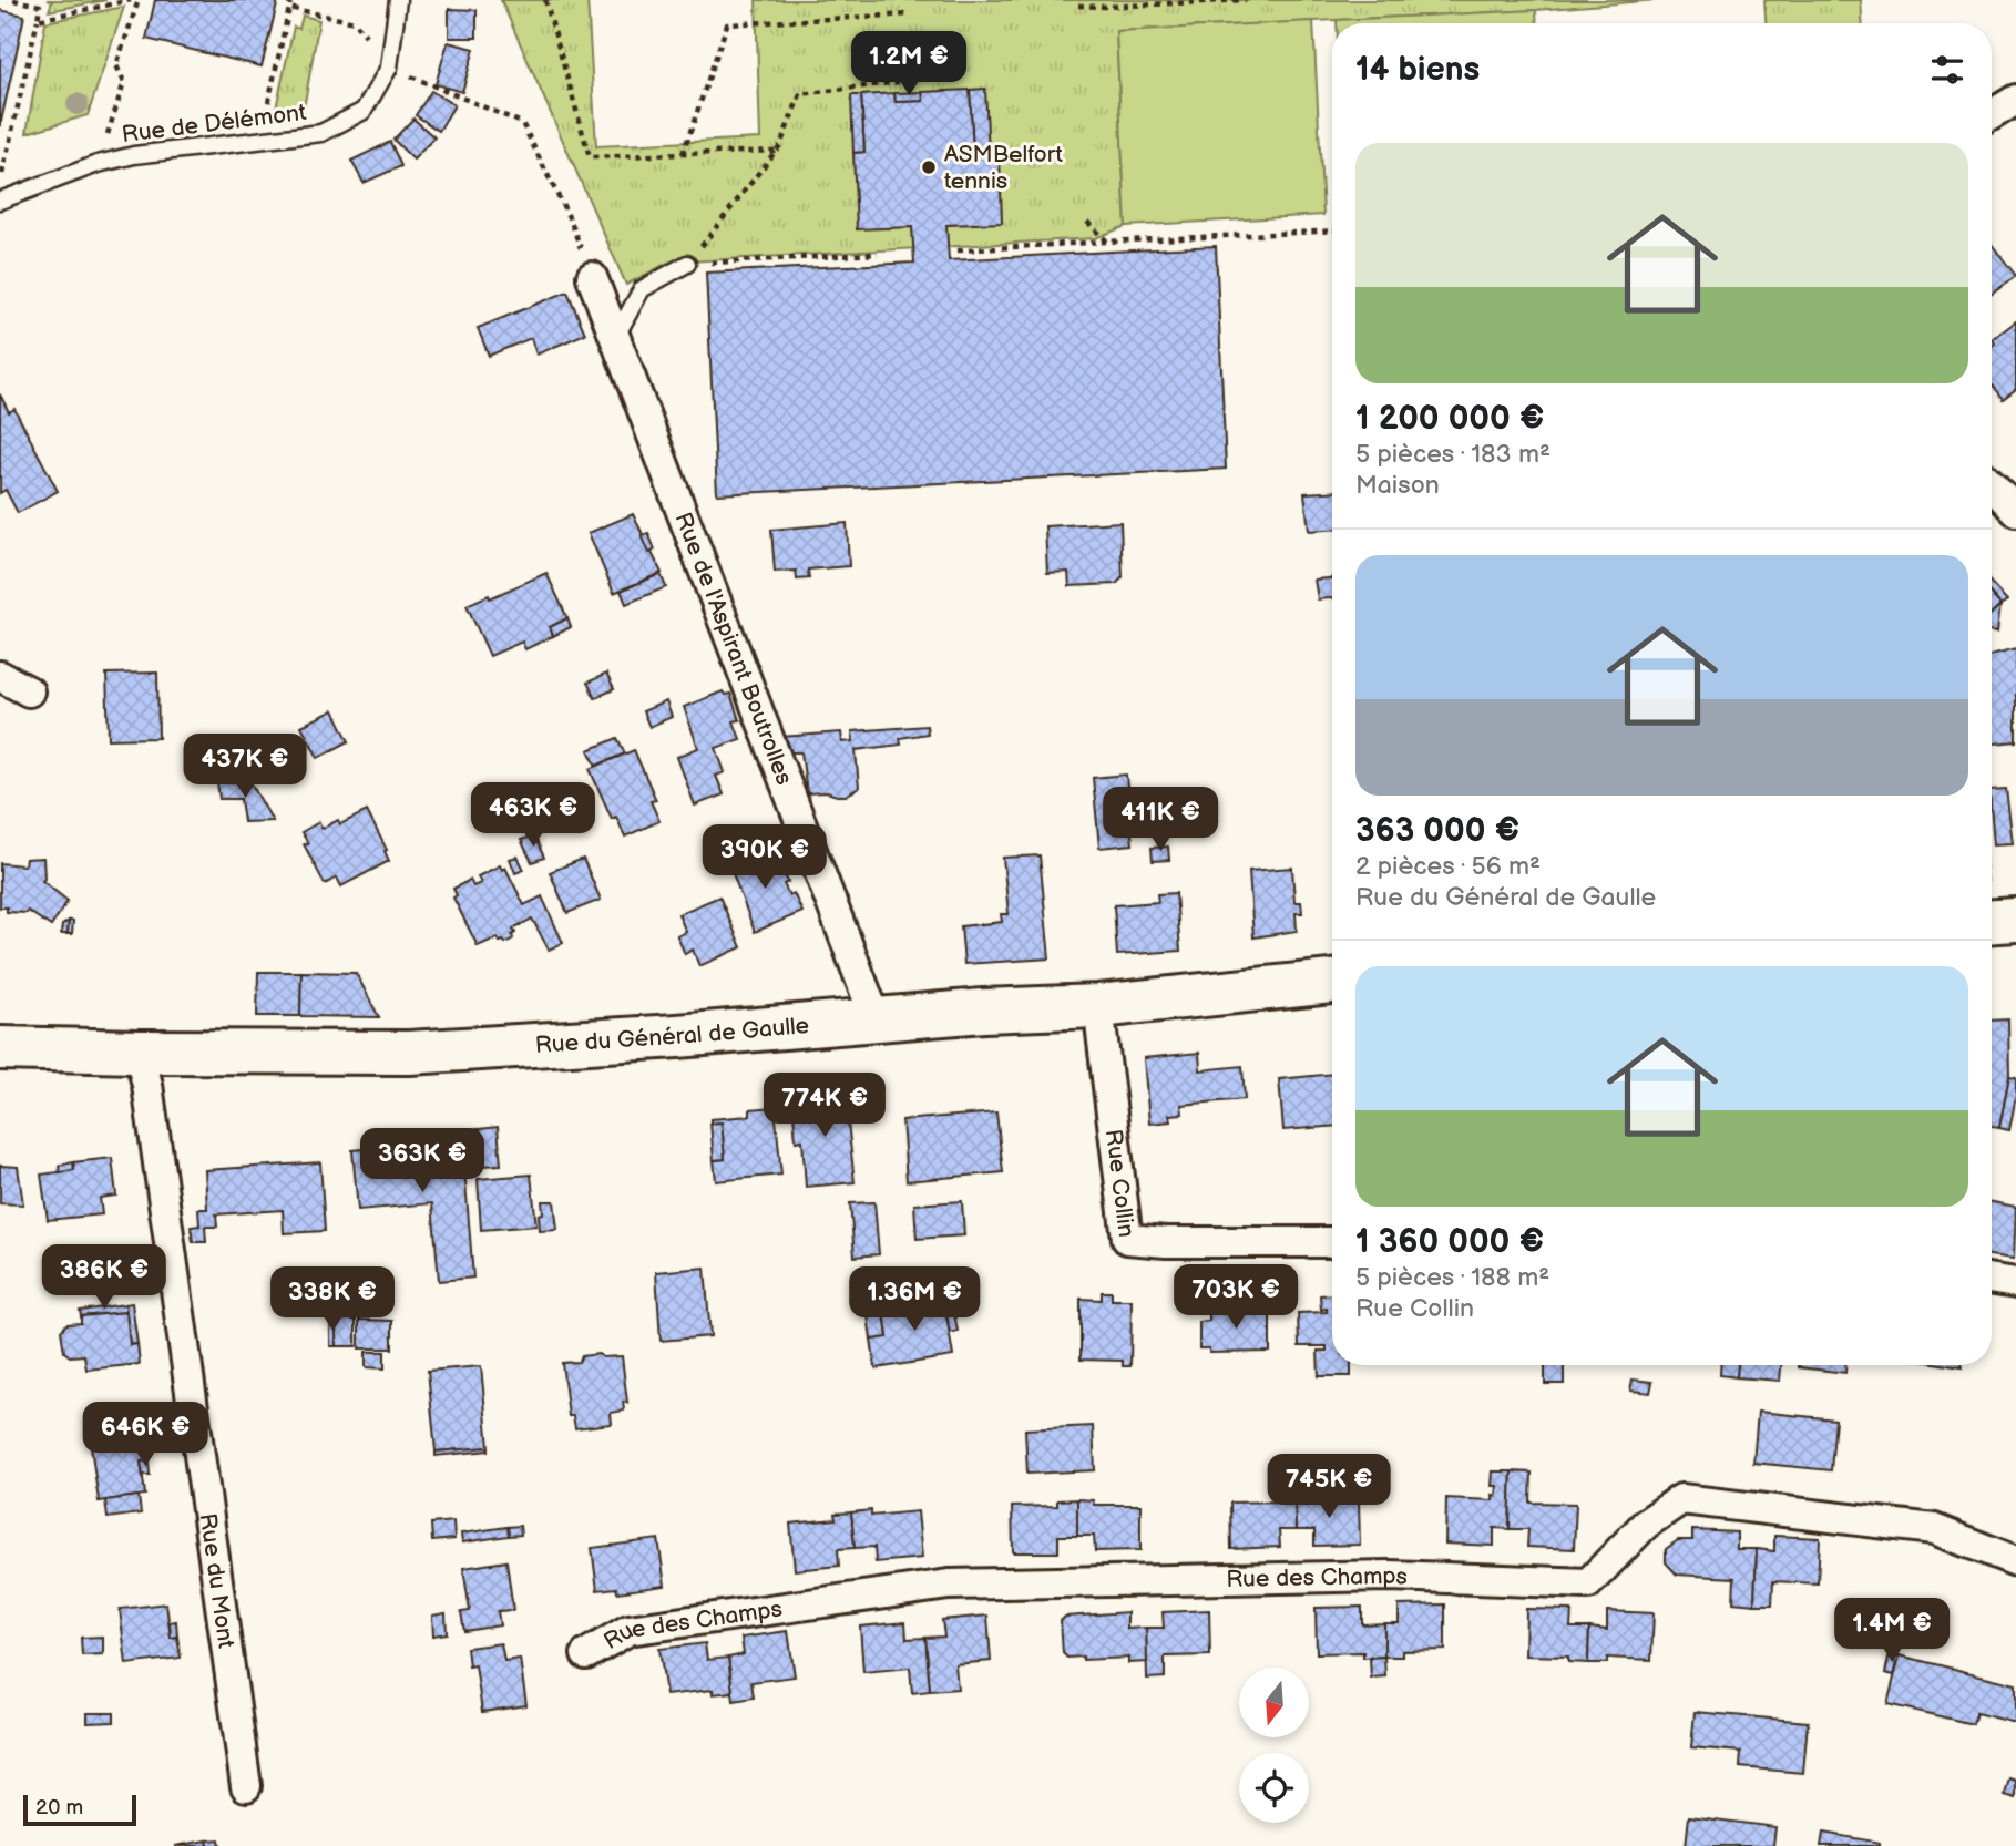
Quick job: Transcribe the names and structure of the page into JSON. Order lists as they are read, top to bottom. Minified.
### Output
{"streets":{"main road":["Rue du Général de Gaulle"],"street":["Rue de l'Aspirant Boutrolles","Rue Collin","Rue des Champs","Rue du Mont"],"lane":["Rue de Délémont"]},"crossings":[["Rue de l'Aspirant Boutrolles","Rue du Général de Gaulle"],["Rue du Général de Gaulle","Rue Collin"],["Rue du Général de Gaulle","Rue du Mont"]],"places":["ASMBelfort tennis"],"scale_bar":"20 m","north":"bottom","page":{"heading":"14 biens","price":["1.2M €","437K €","463K €","411K €","390K €","774K €","363K €","386K €","703K €","338K €","1.36M €","646K €","745K €","1.4M €"],"list":[{"name":"1 200 000 €","note":"5 pièces · 183 m² · Maison"},{"name":"363 000 €","note":"2 pièces · 56 m² · Rue du Général de Gaulle"},{"name":"1 360 000 €","note":"5 pièces · 188 m² · Rue Collin"}],"scale":"20 m"}}
